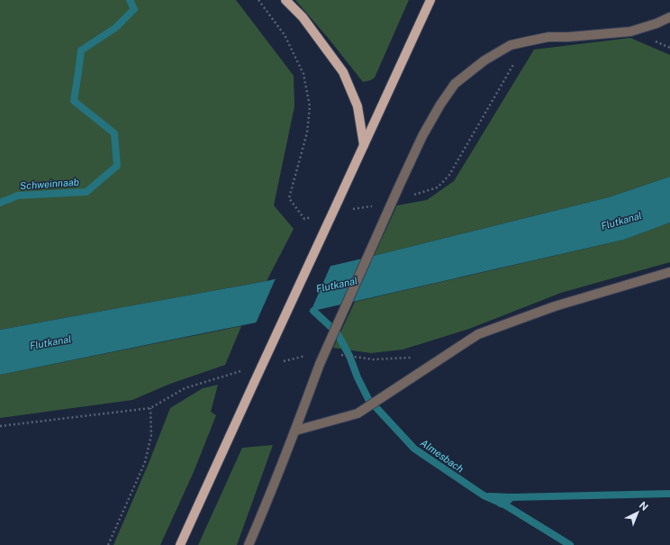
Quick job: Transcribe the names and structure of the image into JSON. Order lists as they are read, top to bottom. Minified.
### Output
{"water":["Schweinnaab","Flutkanal","Almesbach"],"north":"top right"}
